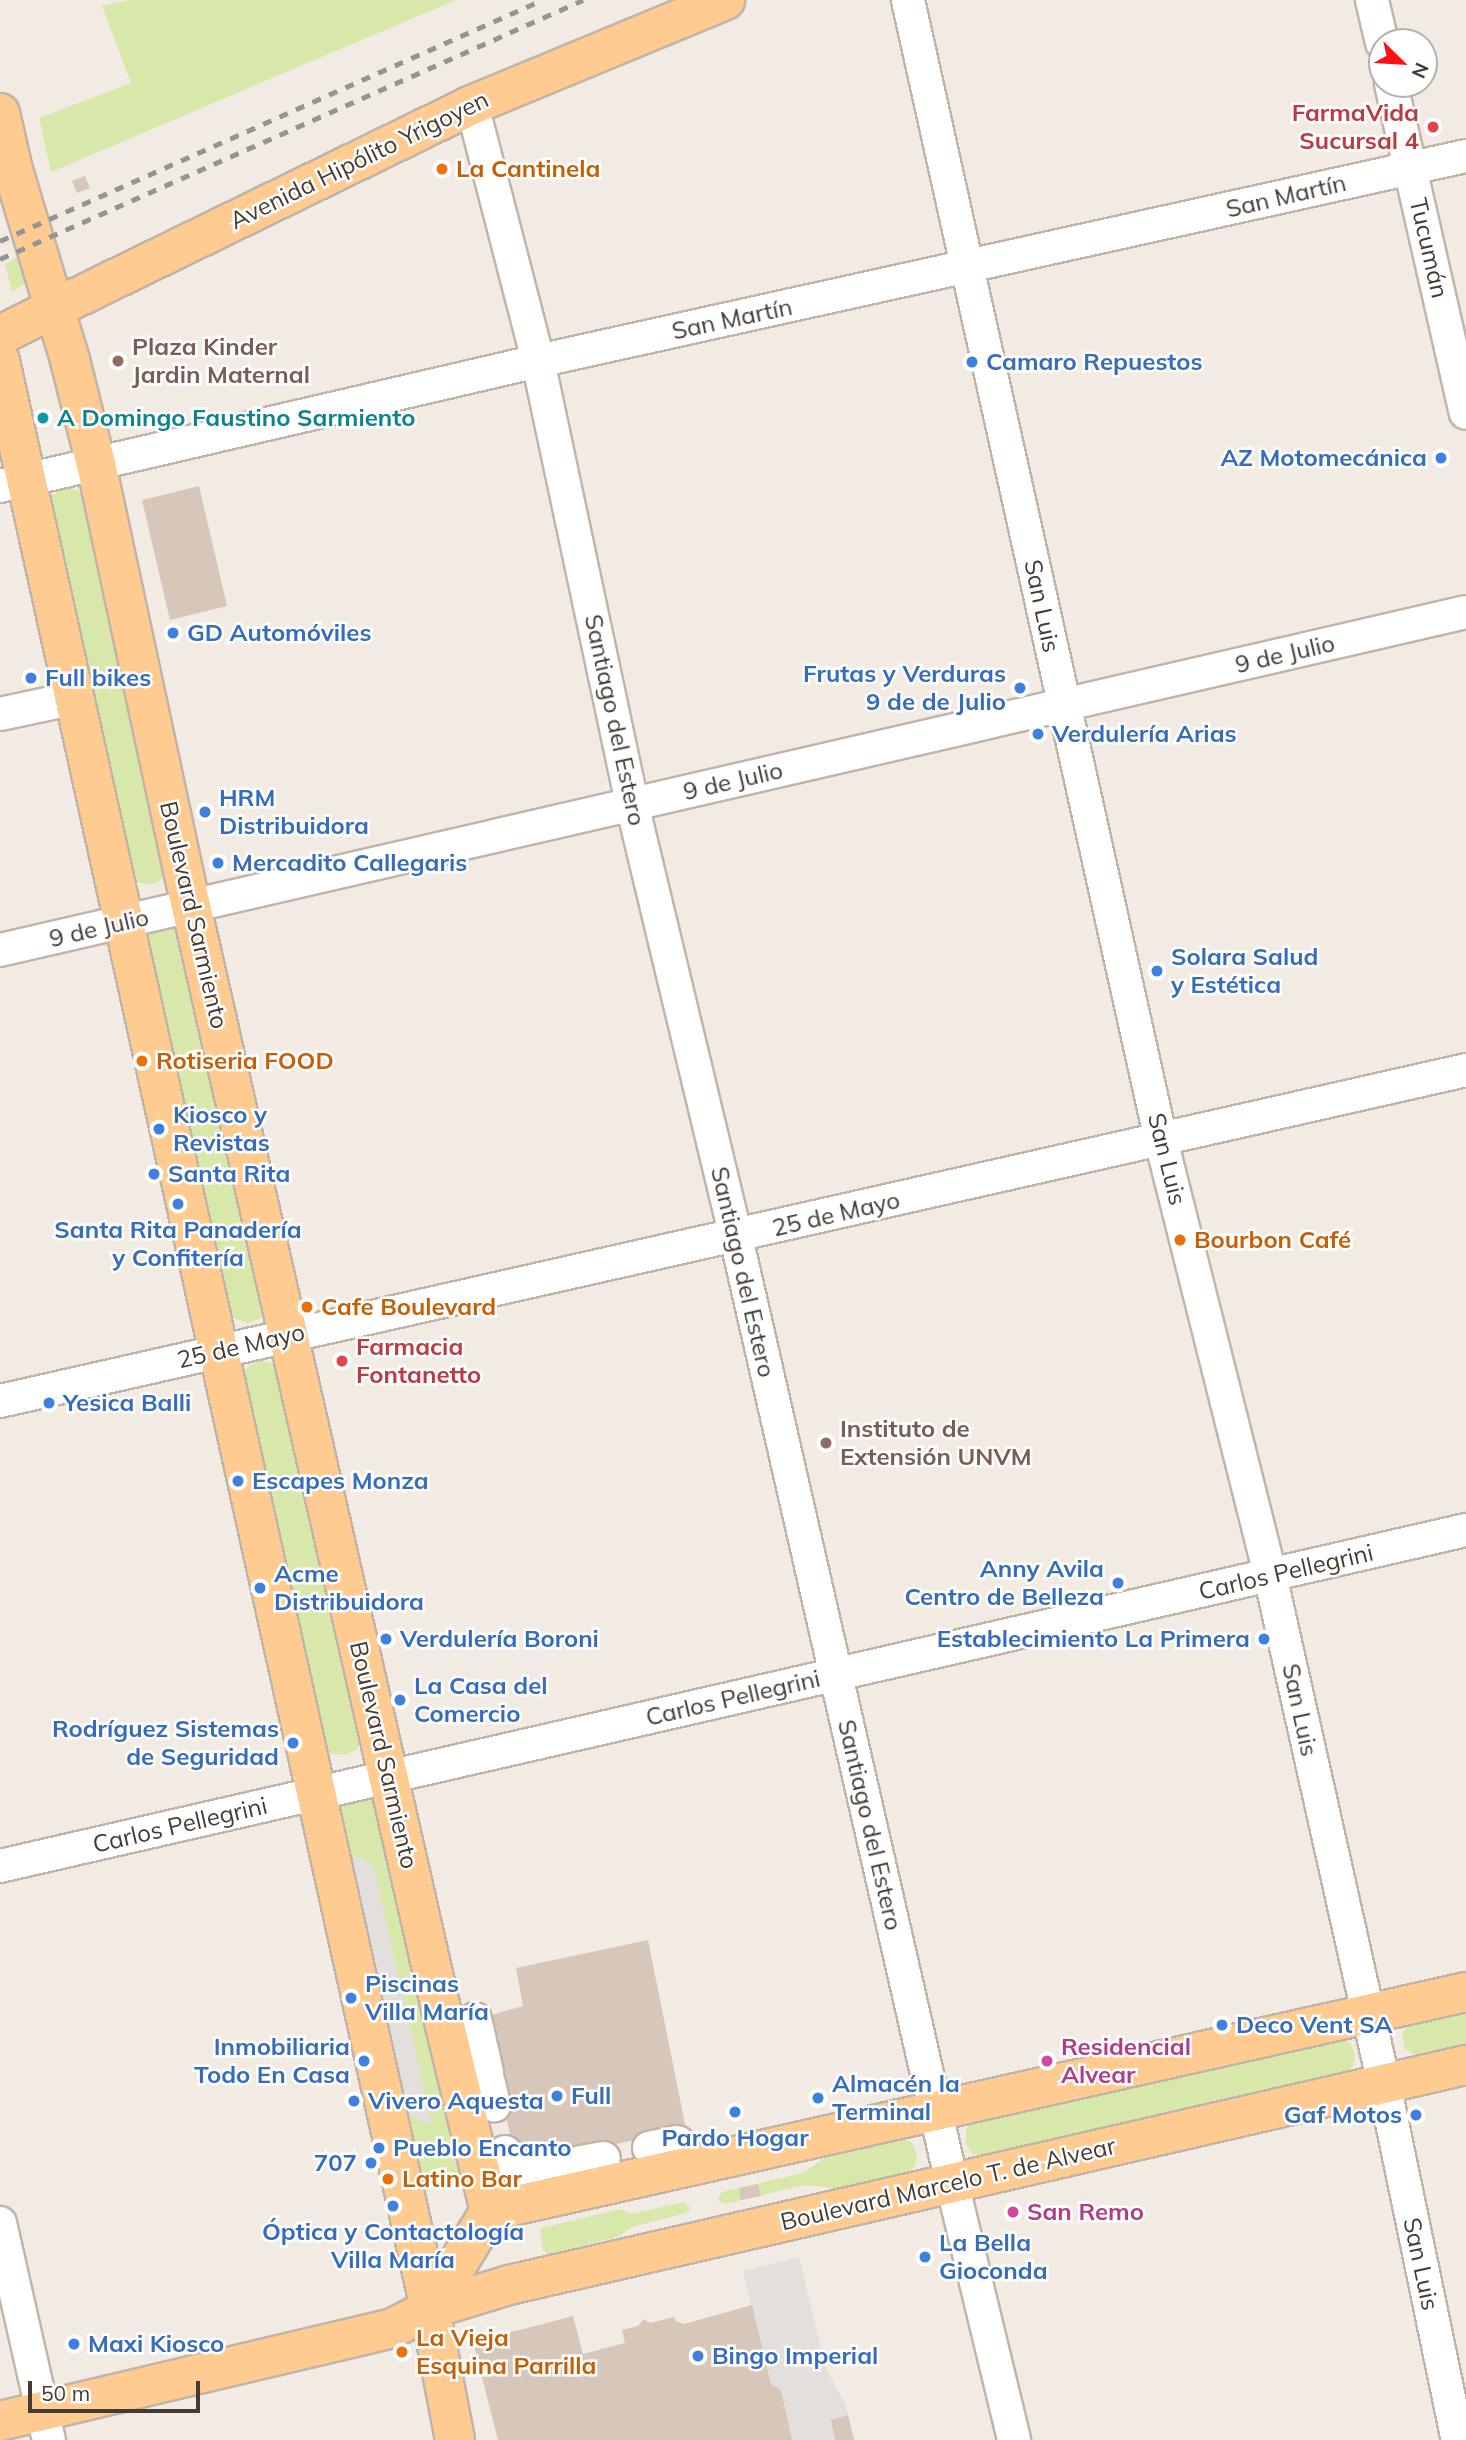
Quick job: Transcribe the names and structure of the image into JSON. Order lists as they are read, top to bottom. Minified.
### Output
{"streets":{"main road":["Avenida Hipólito Yrigoyen","Boulevard Sarmiento","Boulevard Marcelo T. de Alvear"],"street":["San Martín","Tucumán","San Luis","9 de Julio","Santiago del Estero","25 de Mayo","Carlos Pellegrini"]},"crossings":[["Avenida Hipólito Yrigoyen","Santiago del Estero"],["Avenida Hipólito Yrigoyen","Boulevard Sarmiento"],["San Martín","Tucumán"],["San Martín","San Luis"],["San Martín","Santiago del Estero"],["San Martín","Boulevard Sarmiento"],["San Luis","9 de Julio"],["San Luis","25 de Mayo"],["San Luis","Carlos Pellegrini"],["San Luis","Boulevard Marcelo T. de Alvear"],["9 de Julio","Santiago del Estero"],["9 de Julio","Boulevard Sarmiento"],["Santiago del Estero","25 de Mayo"],["Santiago del Estero","Carlos Pellegrini"],["Santiago del Estero","Boulevard Marcelo T. de Alvear"],["Boulevard Sarmiento","25 de Mayo"],["Boulevard Sarmiento","Carlos Pellegrini"]],"places":["FarmaVida Sucursal 4","La Cantinela","Plaza Kinder Jardin Maternal","Camaro Repuestos","A Domingo Faustino Sarmiento","AZ Motomecánica","GD Automóviles","Full bikes","Frutas y Verduras 9 de de Julio","Verdulería Arias","HRM Distribuidora","Mercadito Callegaris","Solara Salud y Estética","Rotiseria FOOD","Kiosco y Revistas","Santa Rita","Santa Rita Panadería y Confitería","Bourbon Café","Cafe Boulevard","Farmacia Fontanetto","Yesica Balli","Instituto de Extensión UNVM","Escapes Monza","Anny Avila Centro de Belleza","Acme Distribuidora","Verdulería Boroni","Establecimiento La Primera","La Casa del Comercio","Rodríguez Sistemas de Seguridad","Piscinas Villa María","Deco Vent SA","Inmobiliaria Todo En Casa","Residencial Alvear","Full","Almacén la Terminal","Vivero Aquesta","Pardo Hogar","Gaf Motos","Pueblo Encanto","707","Latino Bar","Óptica y Contactología Villa María","San Remo","La Bella Gioconda","Maxi Kiosco","La Vieja Esquina Parrilla","Bingo Imperial"],"scale_bar":"50 m","north":"bottom right"}
